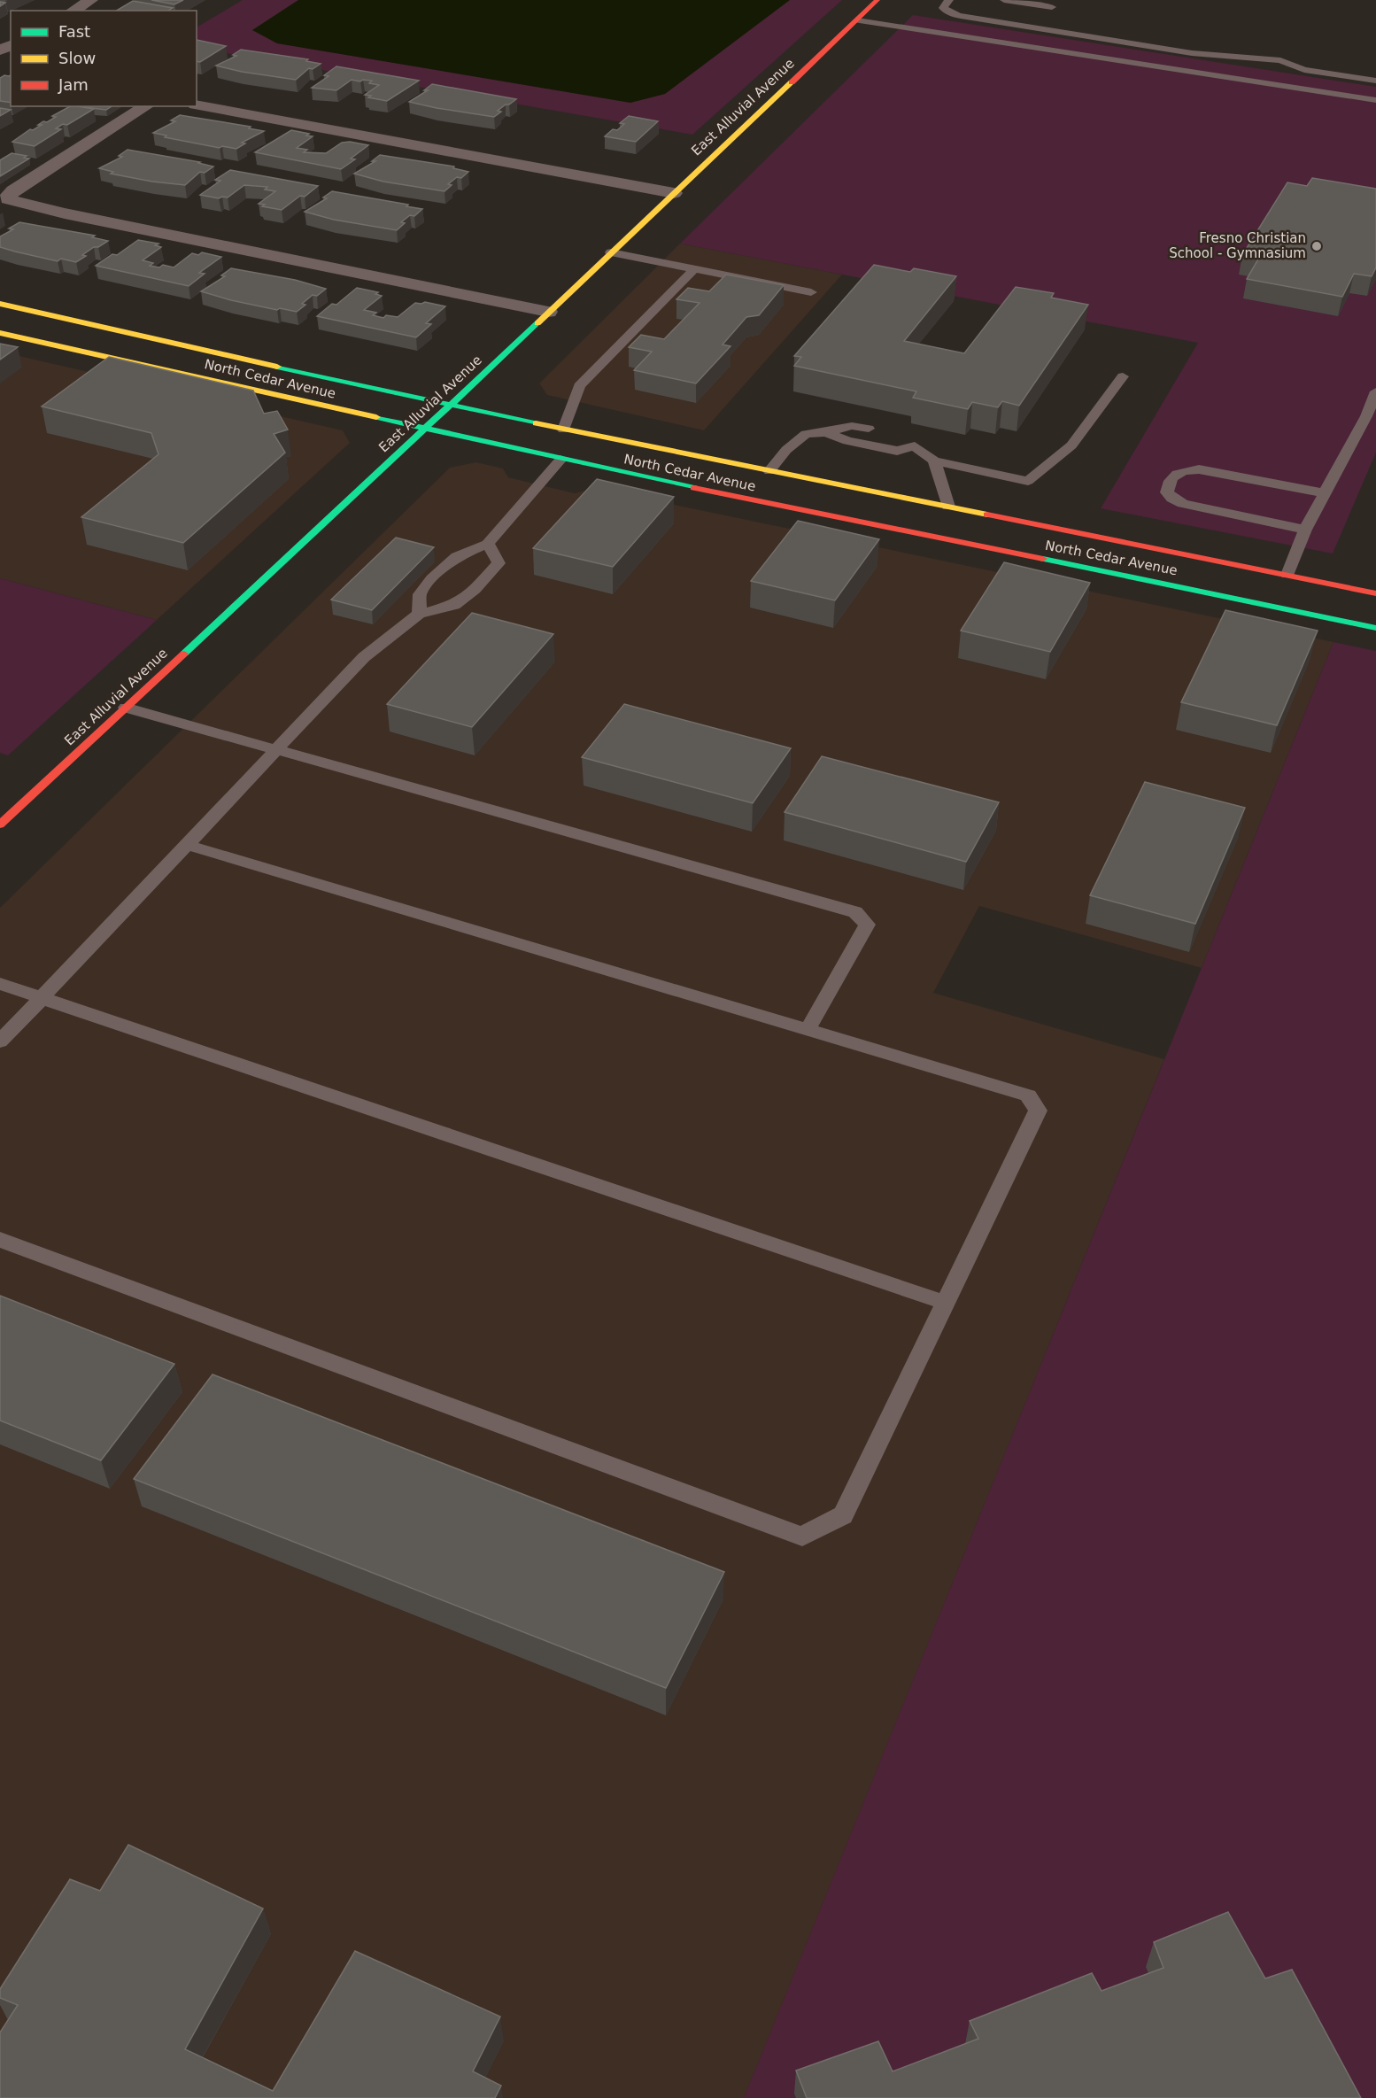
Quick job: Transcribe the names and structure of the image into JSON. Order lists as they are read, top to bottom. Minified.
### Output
{"streets":{"main road":["East Alluvial Avenue","North Cedar Avenue"]},"crossings":[["East Alluvial Avenue","North Cedar Avenue"]],"places":["Fresno Christian School - Gymnasium"],"legend":["Fast","Slow","Jam"]}
